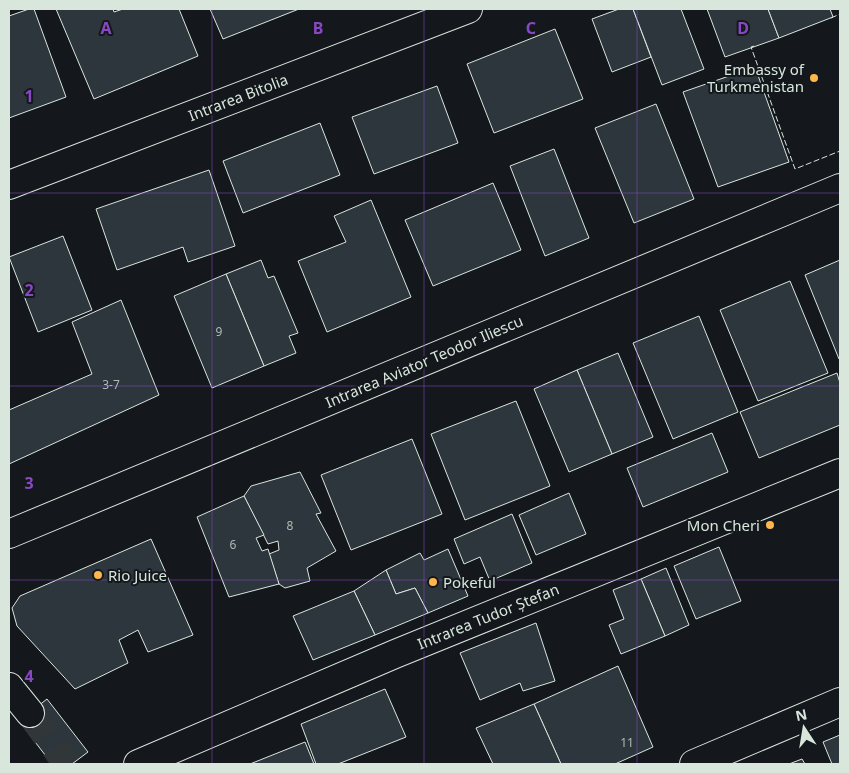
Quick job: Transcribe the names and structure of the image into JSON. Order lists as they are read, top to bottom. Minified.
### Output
{"streets":{"street":["Intrarea Bitolia","Intrarea Aviator Teodor Iliescu","Intrarea Tudor Ștefan"]},"places":["Embassy of Turkmenistan","Mon Cheri","Rio Juice","Pokeful"],"house_numbers":["9","3-7","8","6","11"],"north":"top","grid":{"columns":["A","B","C","D"],"rows":["1","2","3","4"]}}
